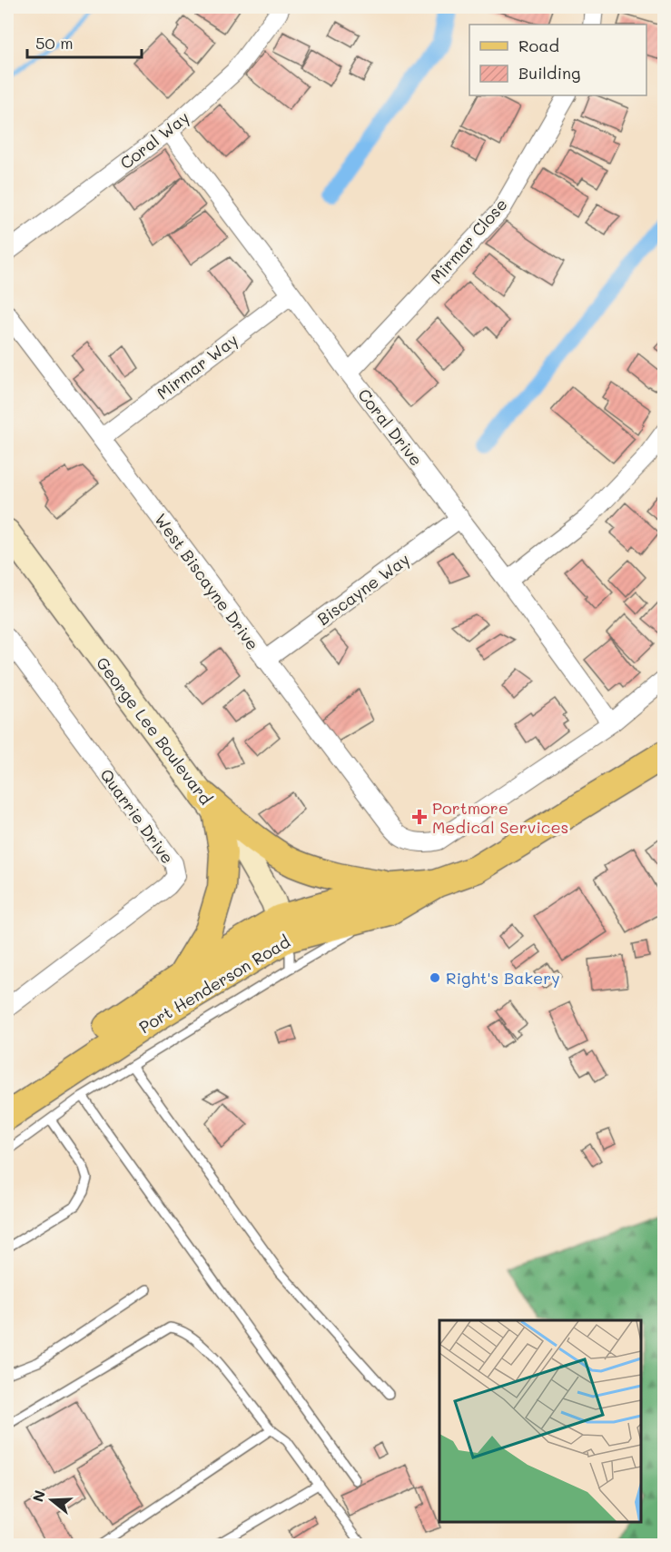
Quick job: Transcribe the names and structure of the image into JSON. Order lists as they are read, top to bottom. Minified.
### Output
{"streets":{"main road":["George Lee Boulevard","Port Henderson Road"],"street":["Coral Way","Mirmar Close","Mirmar Way","Coral Drive","West Biscayne Drive","Biscayne Way","Quarrie Drive"]},"crossings":[["Coral Way","Coral Drive"],["Mirmar Close","Coral Drive"],["Mirmar Way","Coral Drive"],["Mirmar Way","West Biscayne Drive"],["Coral Drive","West Biscayne Drive"],["Coral Drive","Biscayne Way"],["West Biscayne Drive","Biscayne Way"],["George Lee Boulevard","Port Henderson Road"]],"places":{"health":["Portmore Medical Services"],"other":["Right's Bakery"]},"legend":["Road","Building"],"scale_bar":"50 m","north":"left"}
